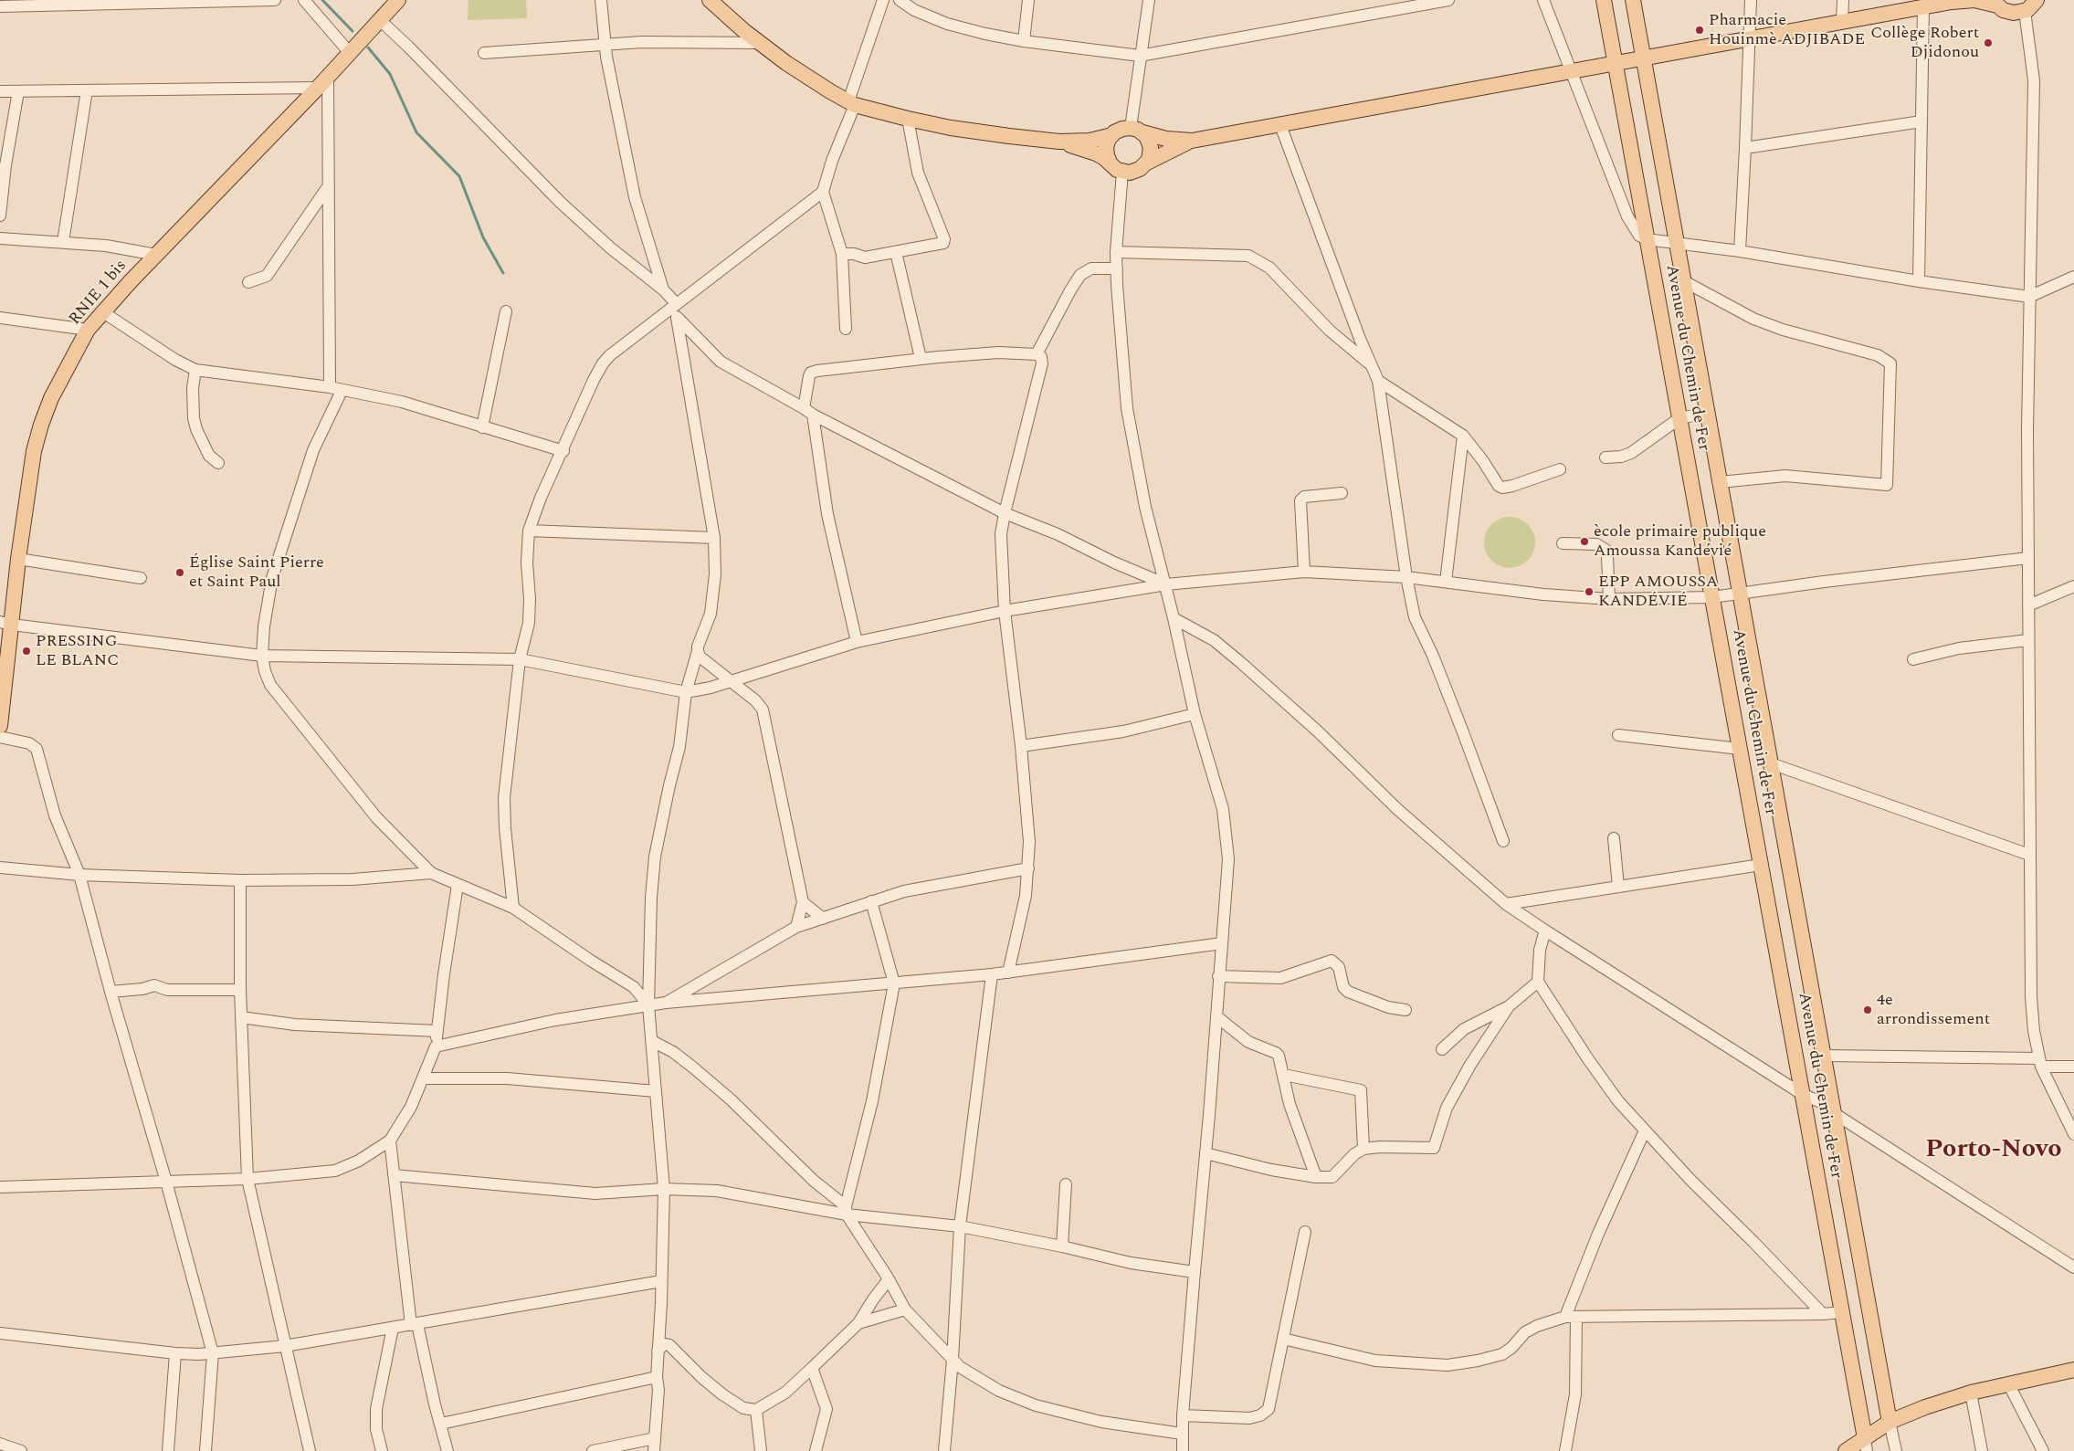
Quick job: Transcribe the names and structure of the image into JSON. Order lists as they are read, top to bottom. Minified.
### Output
{"streets":{"main road":["RNIE 1 bis","Avenue du Chemin de Fer"]},"districts":["Porto-Novo"],"places":["Pharmacie Houinmè ADJIBADE","Collège Robert Djidonou","ècole primaire publique Amoussa Kandévié","Église Saint Pierre et Saint Paul","EPP AMOUSSA KANDÉVIÉ","PRESSING LE BLANC","4e arrondissement"]}
